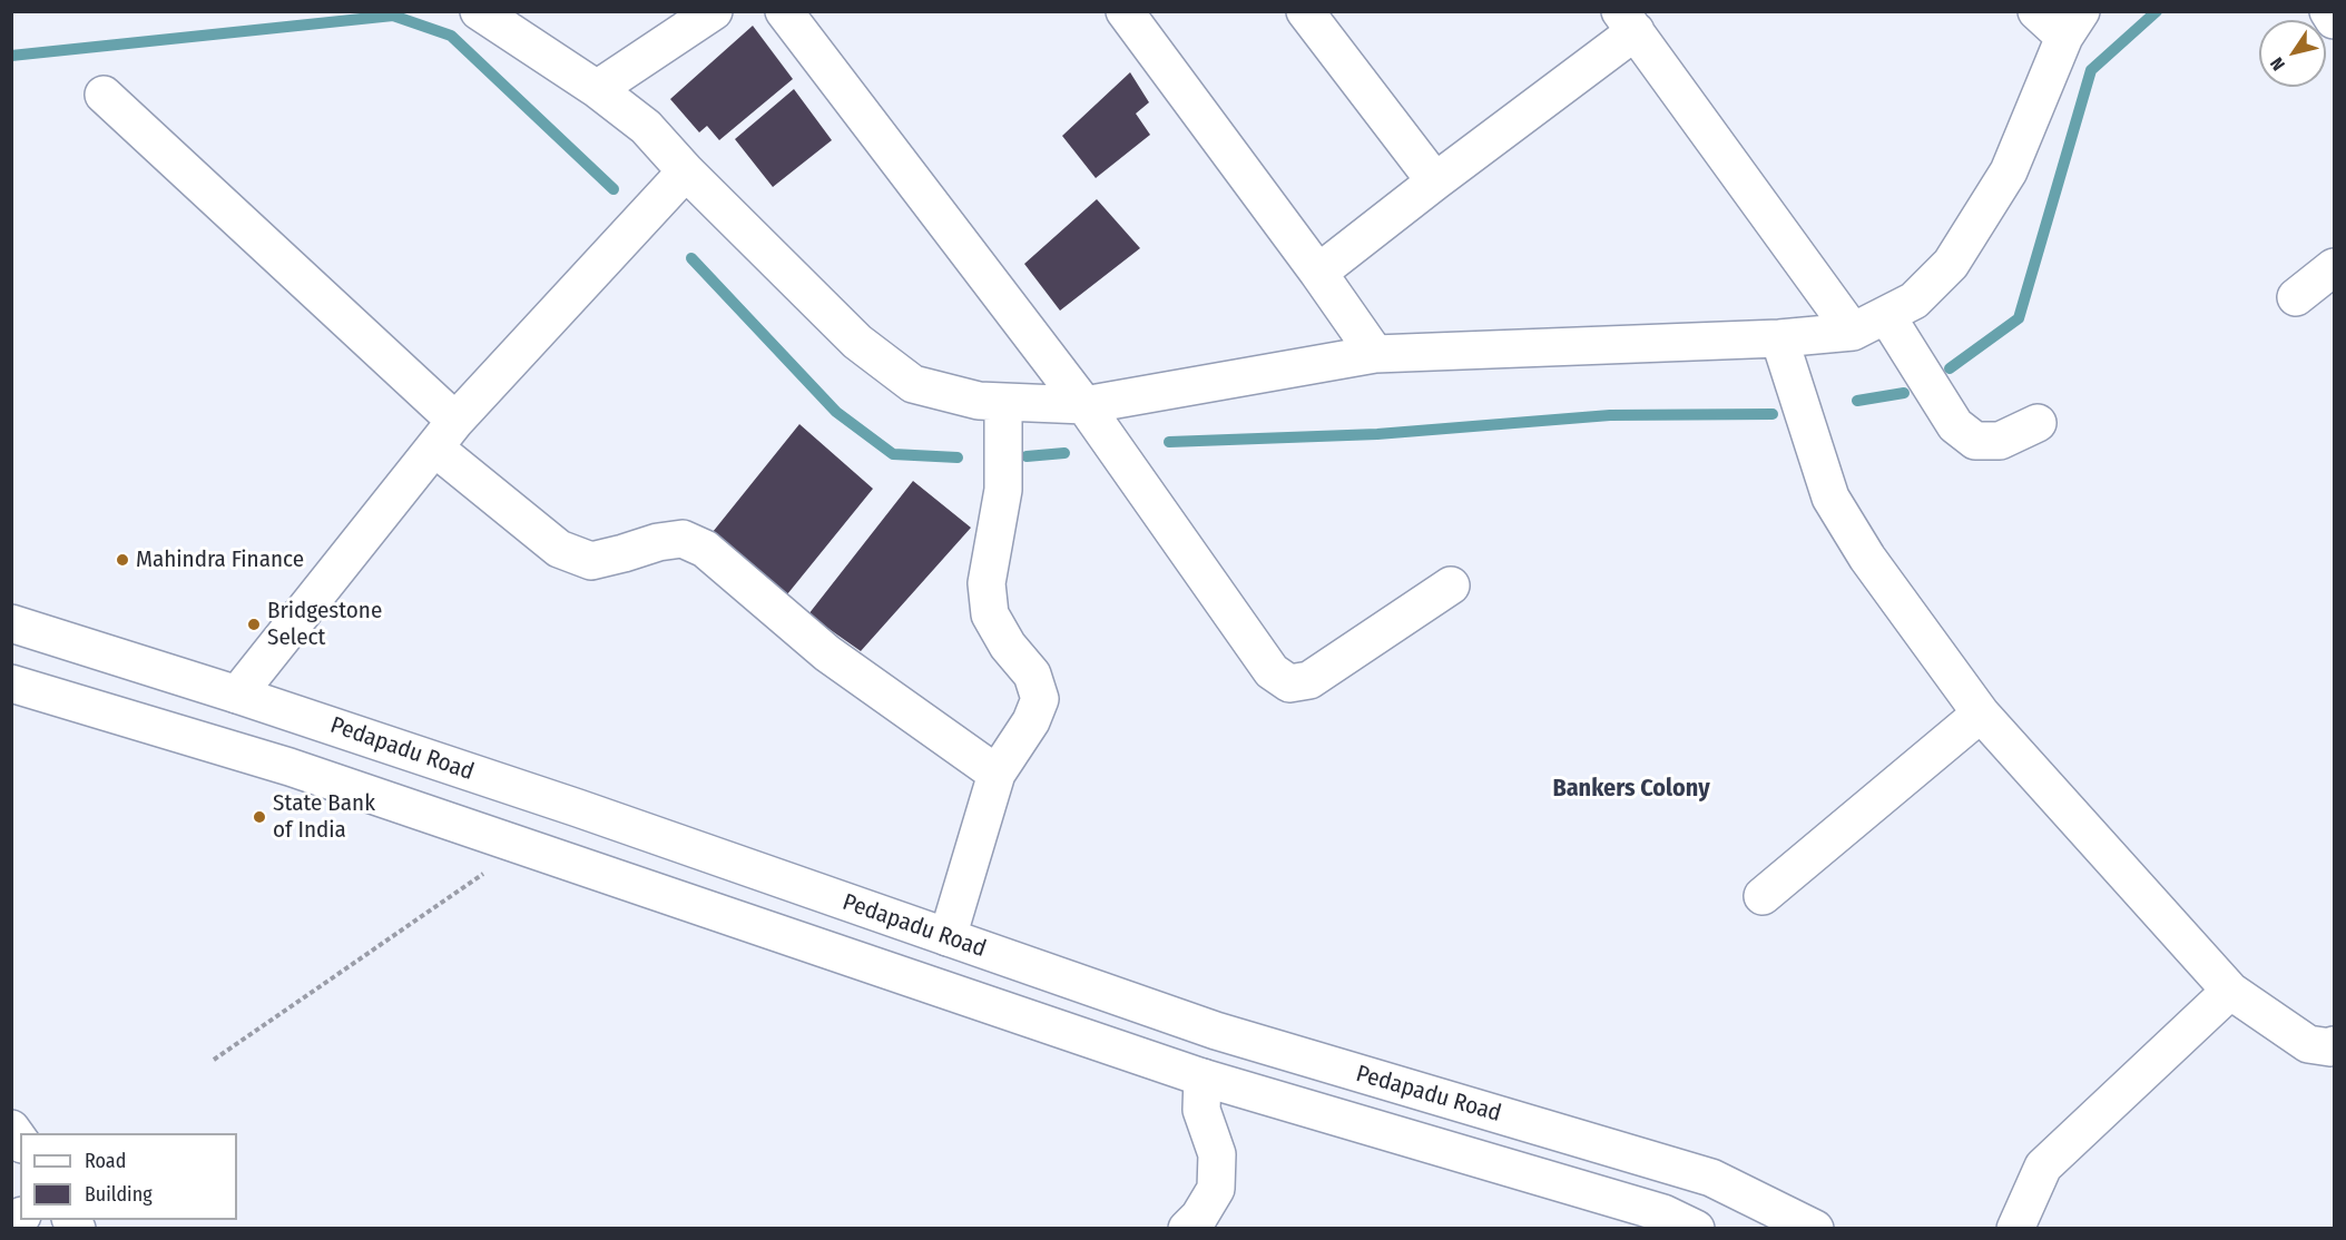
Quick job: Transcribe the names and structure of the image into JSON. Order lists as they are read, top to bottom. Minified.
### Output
{"streets":{"street":["Pedapadu Road"]},"districts":["Bankers Colony"],"places":["Mahindra Finance","Bridgestone Select","State Bank of India"],"legend":["Road","Building"],"north":"bottom left"}
